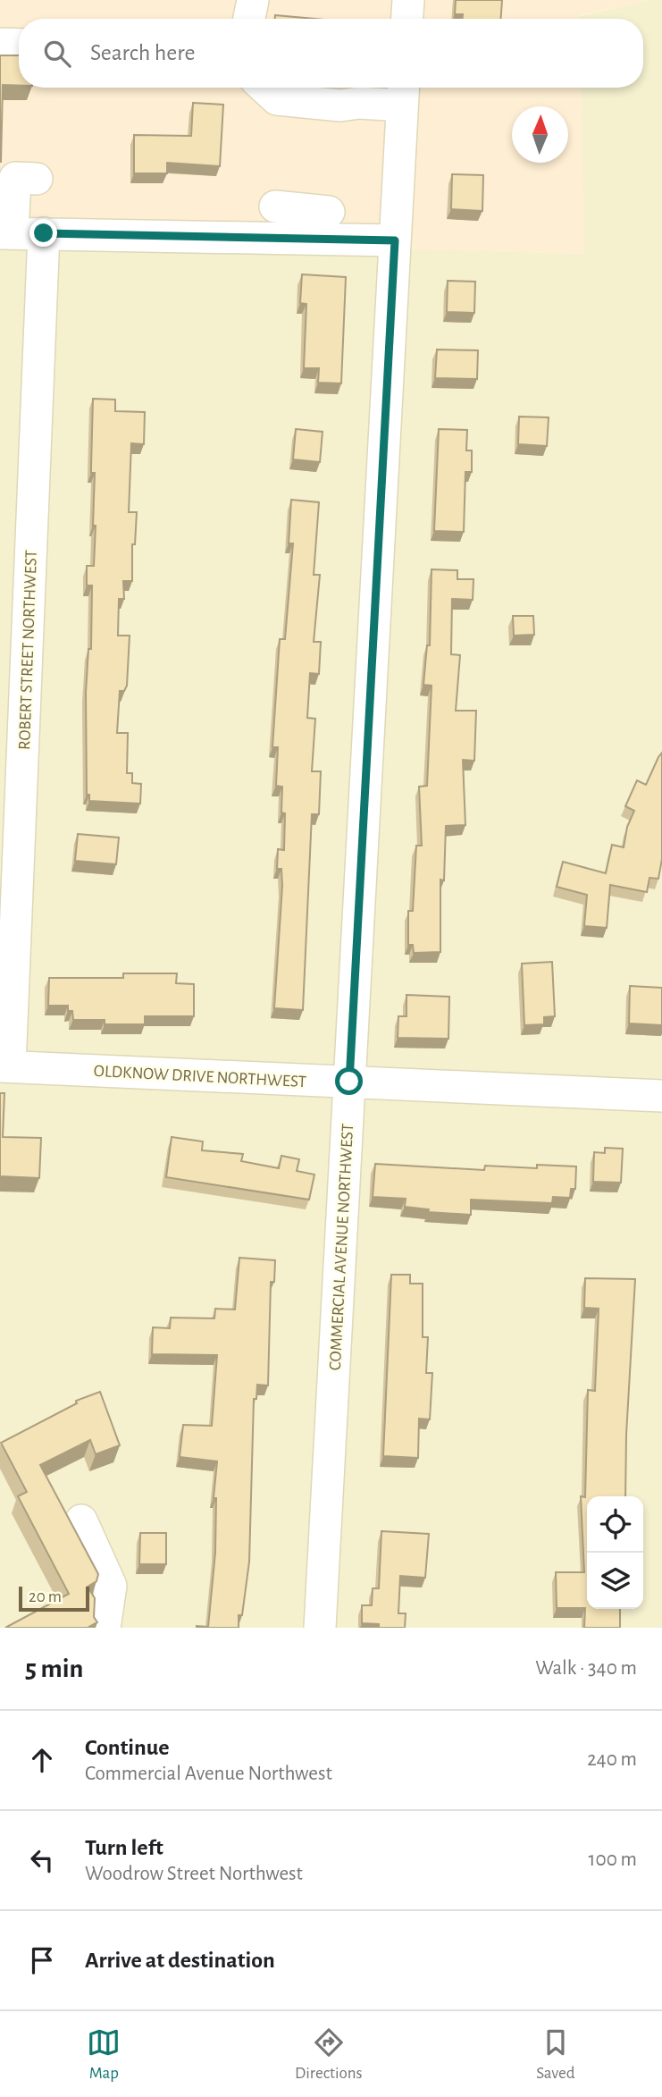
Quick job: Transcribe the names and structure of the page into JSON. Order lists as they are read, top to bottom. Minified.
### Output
{"streets":{"street":["ROBERT STREET NORTHWEST","OLDKNOW DRIVE NORTHWEST","COMMERCIAL AVENUE NORTHWEST"]},"crossings":[["ROBERT STREET NORTHWEST","OLDKNOW DRIVE NORTHWEST"],["OLDKNOW DRIVE NORTHWEST","COMMERCIAL AVENUE NORTHWEST"]],"scale_bar":"20 m","north":"top","page":{"search":"Search here","scale":"20 m","heading":["5 min","Walk · 340 m"],"list":[["Continue","Commercial Avenue Northwest","240 m"],["Turn left","Woodrow Street Northwest","100 m"],"Arrive at destination"],"nav":["Map","Directions","Saved"]}}
